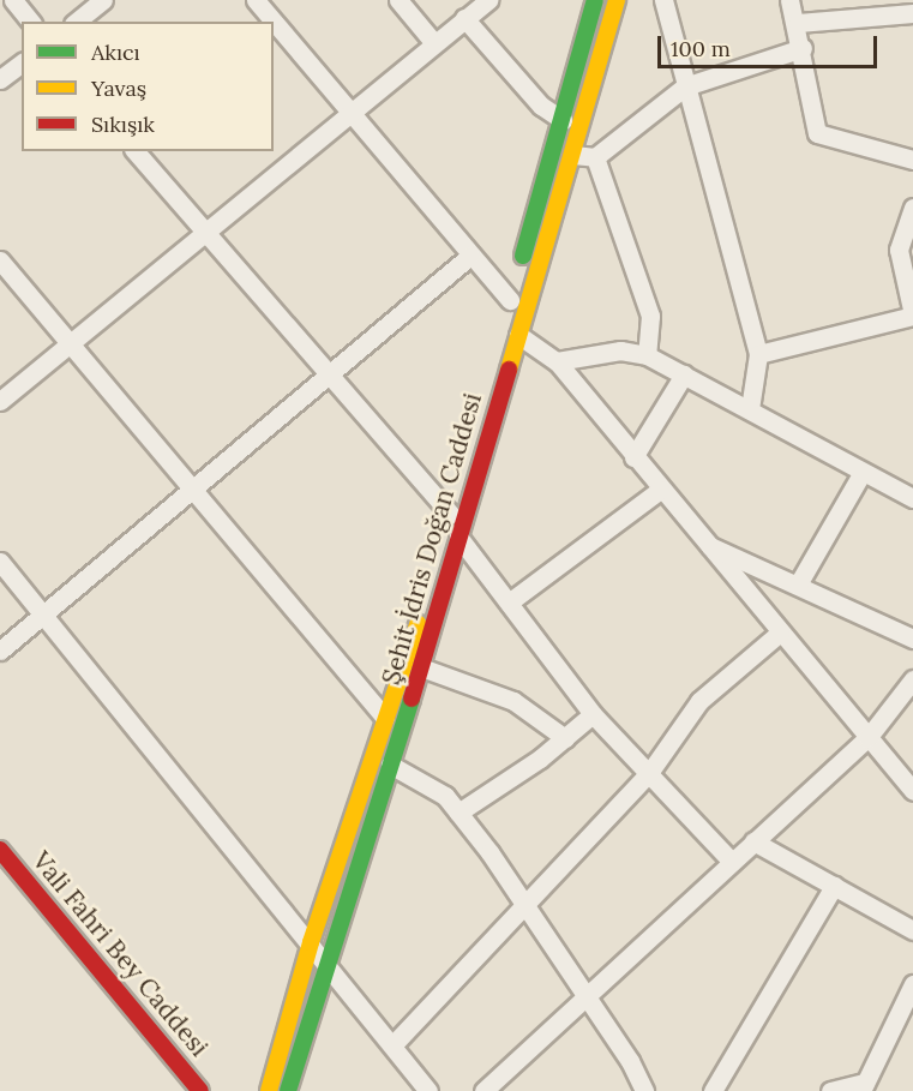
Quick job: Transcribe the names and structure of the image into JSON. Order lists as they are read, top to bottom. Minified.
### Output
{"streets":{"main road":["Şehit İdris Doğan Caddesi","Vali Fahri Bey Caddesi"]},"legend":["Akıcı","Yavaş","Sıkışık"],"scale_bar":"100 m"}
